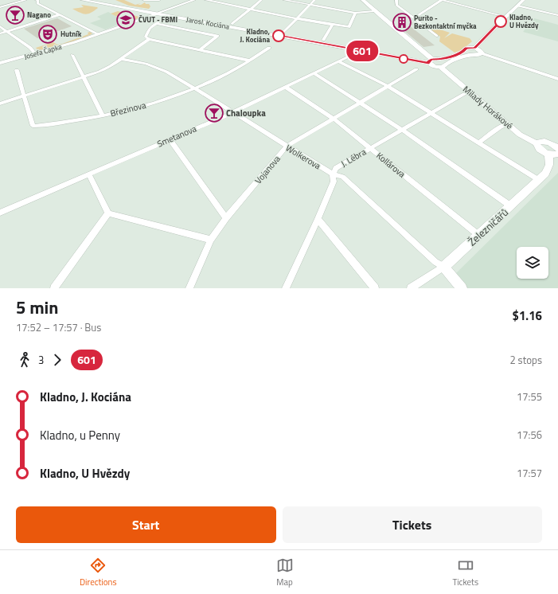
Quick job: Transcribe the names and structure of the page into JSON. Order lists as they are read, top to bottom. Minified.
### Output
{"streets":{"main road":["Milady Horákové","Wolkerova","Železničářů"],"street":["Jarosl. Kociána","Josefa Čapka","Březinova","Smetanova","J. Lébra","Kollárova","Vojanova"]},"crossings":[["Jarosl. Kociána","Josefa Čapka"],["Milady Horákové","J. Lébra"],["Milady Horákové","Železničářů"],["Březinova","Wolkerova"],["Smetanova","Wolkerova"],["Smetanova","Kollárova"],["Wolkerova","J. Lébra"],["Wolkerova","Vojanova"],["Wolkerova","Železničářů"],["J. Lébra","Kollárova"],["Kollárova","Vojanova"],["Kollárova","Železničářů"]],"places":{"bar":["Nagano","Chaloupka"],"school or university":["ČVUT - FBMI"],"other":["Kladno, U Hvězdy","Kladno, J. Kociána"],"building":["Purito - Bezkontaktní myčka"],"theatre":["Hutník"]},"lines":["bus line 601"],"page":{"on_map":"601","heading":["5 min","17:52 – 17:57 · Bus","$1.16"],"legs":["3","601","2 stops"],"list":[{"name":"Kladno, J. Kociána","value":"17:55"},{"name":"Kladno, u Penny","value":"17:56"},{"name":"Kladno, U Hvězdy","value":"17:57"}],"buttons":["Start","Tickets"],"tabs":["Directions","Map","Tickets"]}}
